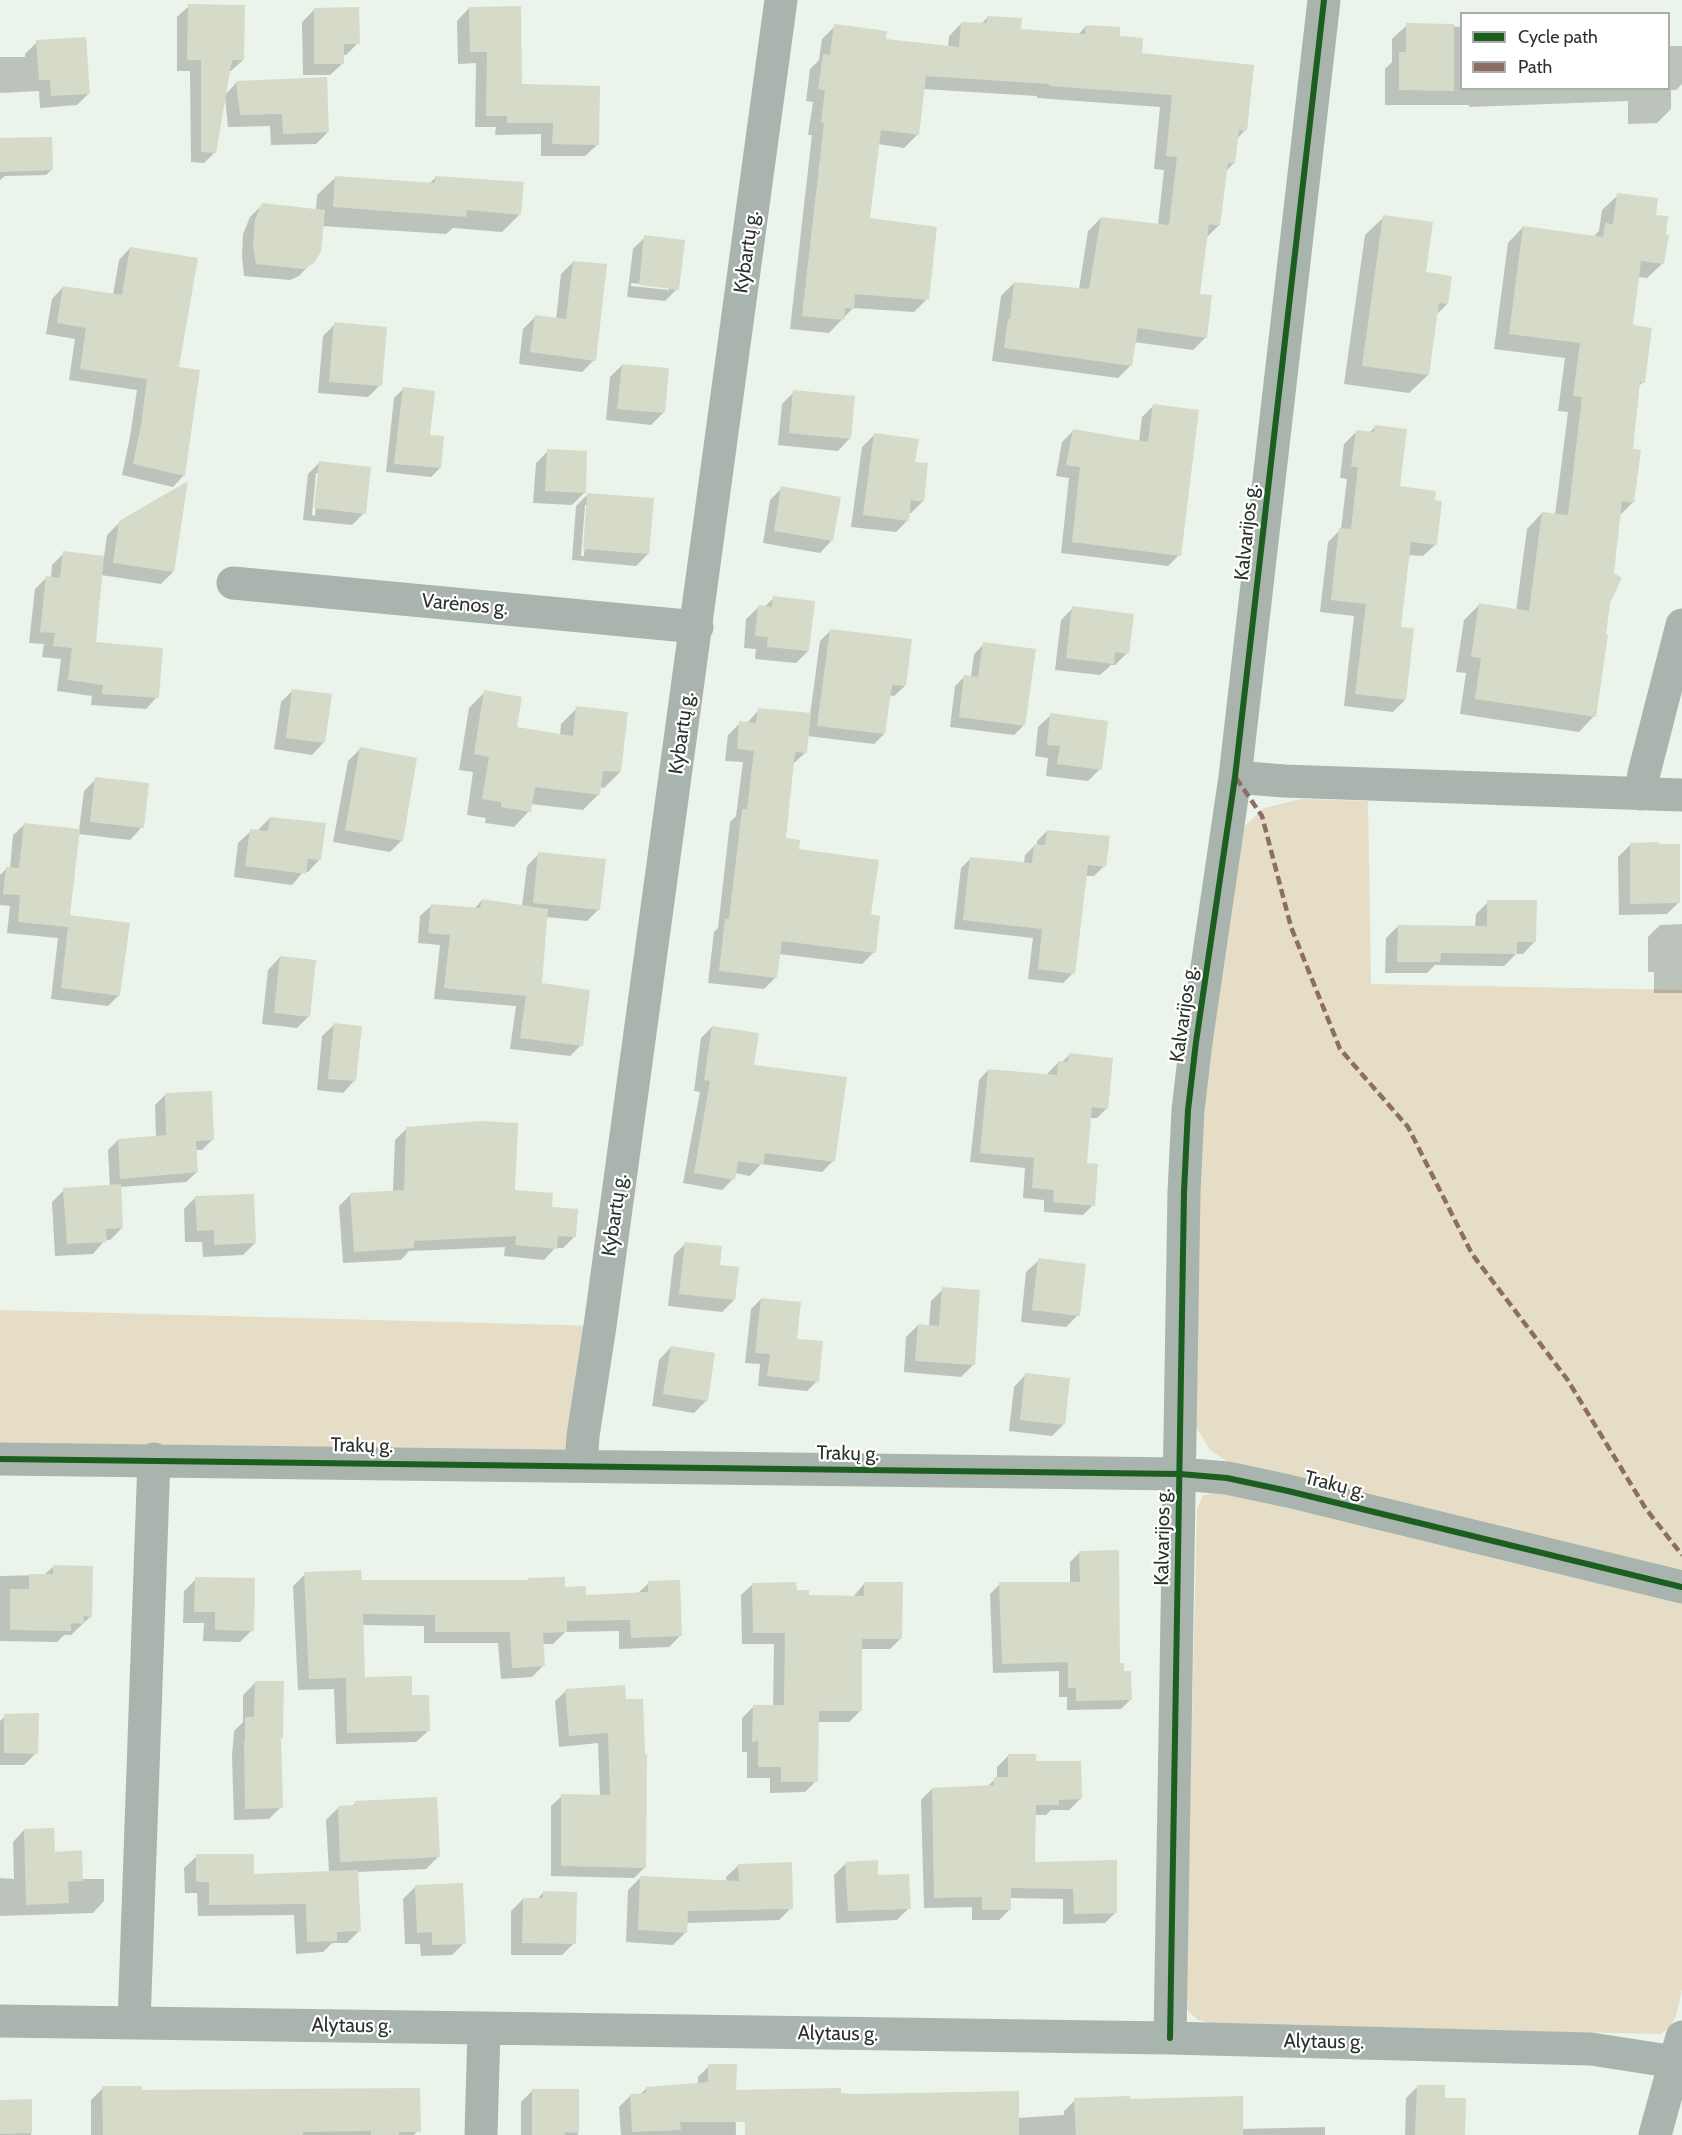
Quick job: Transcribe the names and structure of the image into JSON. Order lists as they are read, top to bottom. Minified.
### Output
{"streets":{"street":["Kybartų g.","Kalvarijos g.","Varėnos g.","Trakų g.","Alytaus g."]},"crossings":[["Kybartų g.","Varėnos g."],["Kybartų g.","Trakų g."],["Kalvarijos g.","Trakų g."],["Kalvarijos g.","Alytaus g."]],"legend":["Cycle path","Path"]}
